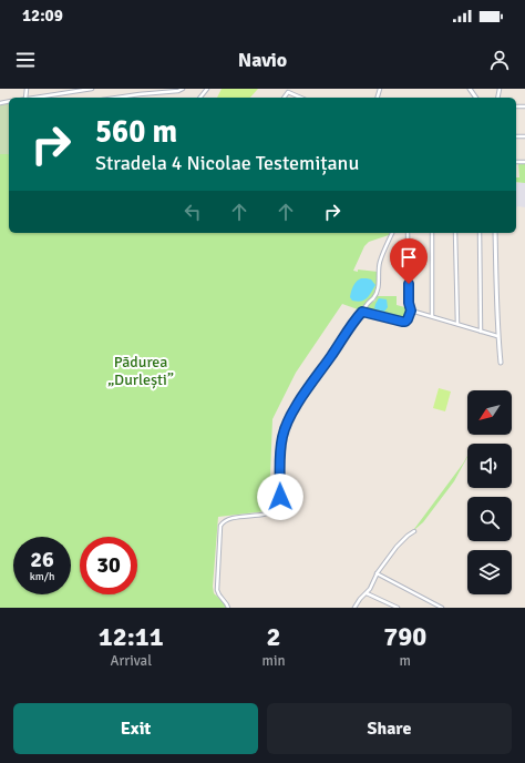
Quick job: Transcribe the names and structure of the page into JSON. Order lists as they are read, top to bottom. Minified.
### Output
{"parks":["Pădurea „Durlești”"],"north":"bottom left","page":{"status":"12:09","header":"Navio","turn":["560 m","Stradela 4 Nicolae Testemițanu"],"speed":"26 km/h","limit":"30","eta":["12:11","Arrival","2","min","790","m"],"buttons":["Exit","Share"]}}
